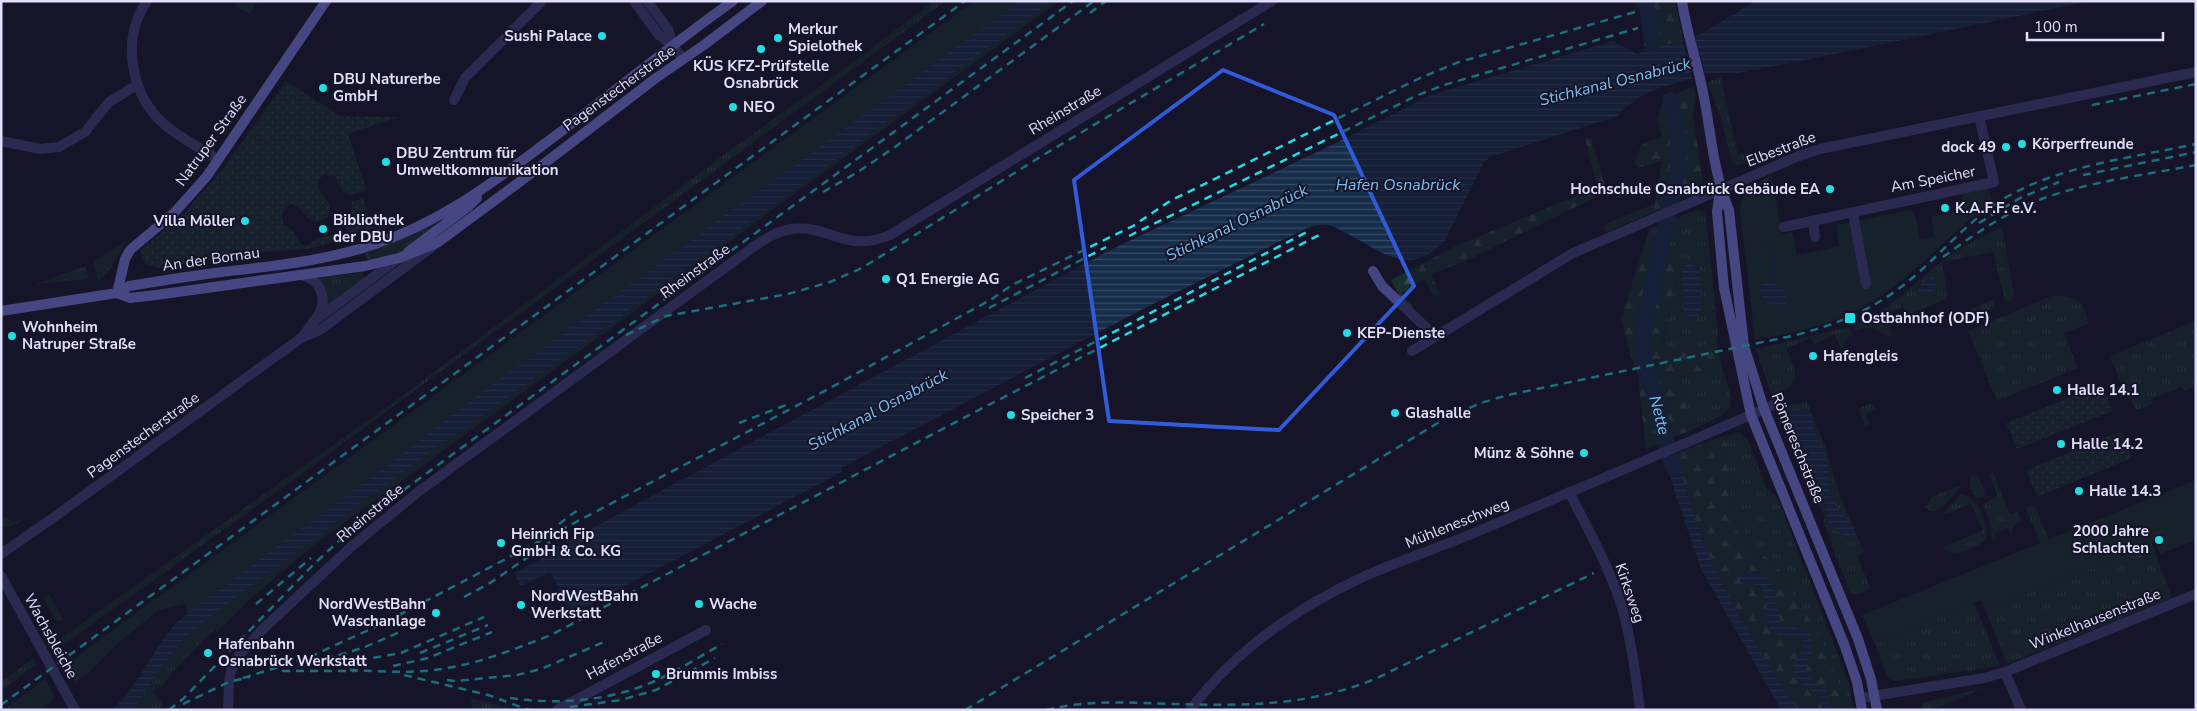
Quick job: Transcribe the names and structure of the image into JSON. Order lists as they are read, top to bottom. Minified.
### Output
{"streets":{"main road":["Pagenstecherstraße","Natruper Straße","An der Bornau","Römereschstraße"],"street":["Rheinstraße","Elbestraße","Am Speicher","Mühleneschweg","Kirksweg","Winkelhausenstraße","Wachsbleiche","Hafenstraße"]},"crossings":[["Pagenstecherstraße","An der Bornau"],["Natruper Straße","An der Bornau"],["Elbestraße","Am Speicher"],["Elbestraße","Römereschstraße"],["Römereschstraße","Mühleneschweg"],["Römereschstraße","Winkelhausenstraße"],["Mühleneschweg","Kirksweg"]],"water":["Stichkanal Osnabrück","Hafen Osnabrück","Nette"],"places":{"other":["Sushi Palace","Merkur Spielothek","KÜS KFZ-Prüfstelle Osnabrück","DBU Naturerbe GmbH","NEO","Körperfreunde","dock 49","DBU Zentrum für Umweltkommunikation","Hochschule Osnabrück Gebäude EA","K.A.F.F. e.V.","Villa Möller","Bibliothek der DBU","Q1 Energie AG","KEP-Dienste","Wohnheim Natruper Straße","Hafengleis","Halle 14.1","Glashalle","Speicher 3","Halle 14.2","Münz & Söhne","Halle 14.3","2000 Jahre Schlachten","Heinrich Fip GmbH & Co. KG","Wache","NordWestBahn Werkstatt","NordWestBahn Waschanlage","Hafenbahn Osnabrück Werkstatt","Brummis Imbiss"],"transit":["Ostbahnhof (ODF)"]},"scale_bar":"100 m"}
